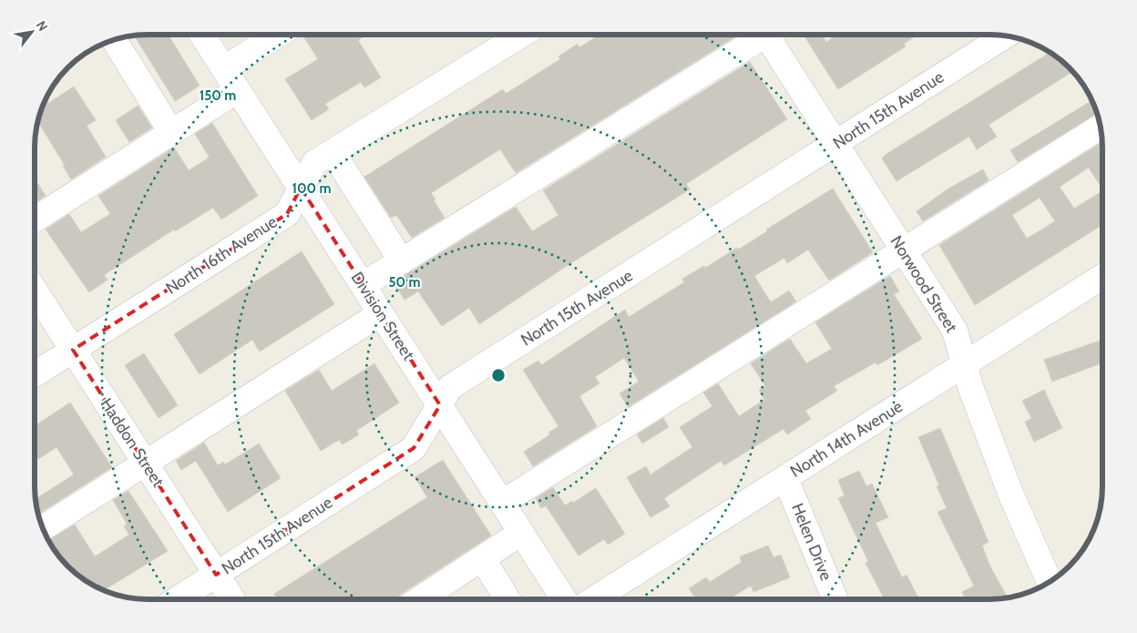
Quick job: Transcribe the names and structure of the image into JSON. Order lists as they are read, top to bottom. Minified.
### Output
{"streets":{"street":["North 15th Avenue","North 16th Avenue","Norwood Street","Division Street","North 14th Avenue","Haddon Street","Helen Drive"]},"crossings":[["North 15th Avenue","Norwood Street"],["North 15th Avenue","Division Street"],["North 15th Avenue","Haddon Street"],["North 16th Avenue","Division Street"],["North 16th Avenue","Haddon Street"],["Norwood Street","North 14th Avenue"],["North 14th Avenue","Helen Drive"]],"north":"top right","rings":["150 m","100 m","50 m"]}
